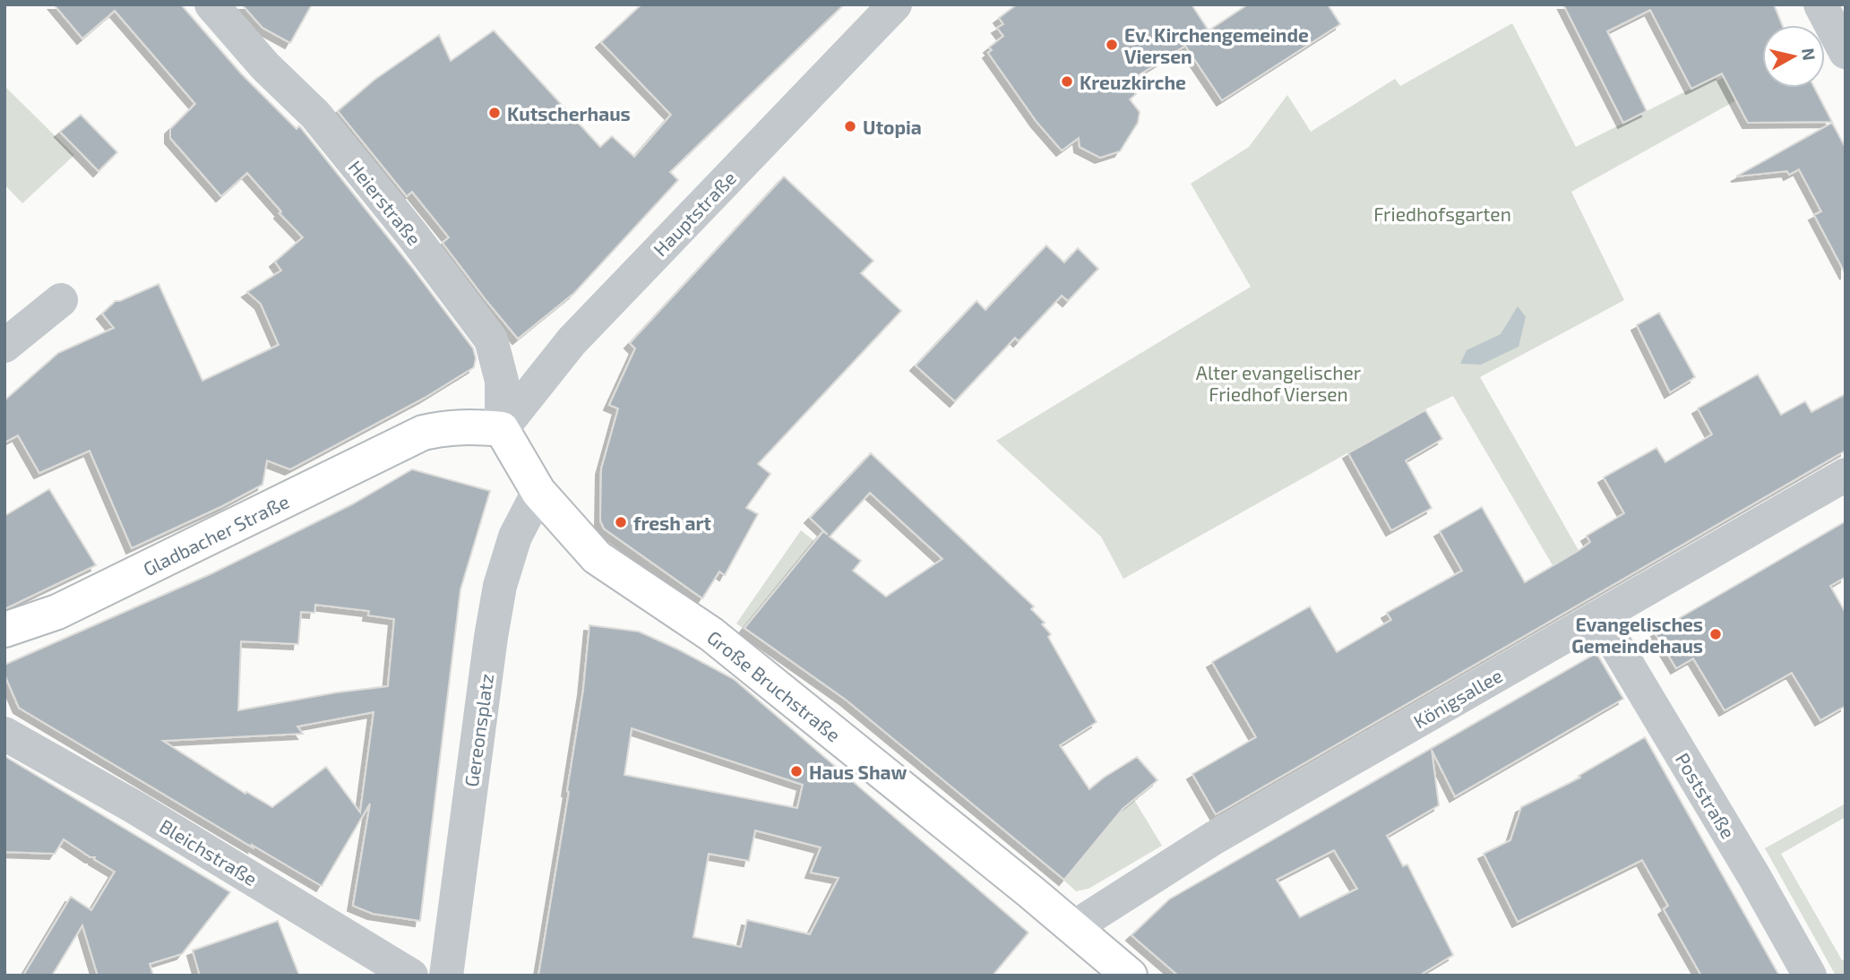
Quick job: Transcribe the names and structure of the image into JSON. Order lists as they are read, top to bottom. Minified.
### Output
{"streets":{"main road":["Gladbacher Straße","Große Bruchstraße"],"street":["Heierstraße","Hauptstraße","Königsallee","Gereonsplatz","Poststraße","Bleichstraße"]},"crossings":[["Heierstraße","Hauptstraße"],["Heierstraße","Gladbacher Straße"],["Heierstraße","Große Bruchstraße"],["Hauptstraße","Gladbacher Straße"],["Hauptstraße","Große Bruchstraße"],["Gladbacher Straße","Große Bruchstraße"],["Große Bruchstraße","Königsallee"],["Große Bruchstraße","Gereonsplatz"],["Königsallee","Poststraße"]],"parks":["Friedhofsgarten","Alter evangelischer Friedhof Viersen"],"places":["Ev. Kirchengemeinde Viersen","Kreuzkirche","Kutscherhaus","Utopia","fresh art","Evangelisches Gemeindehaus","Haus Shaw"],"north":"right"}
